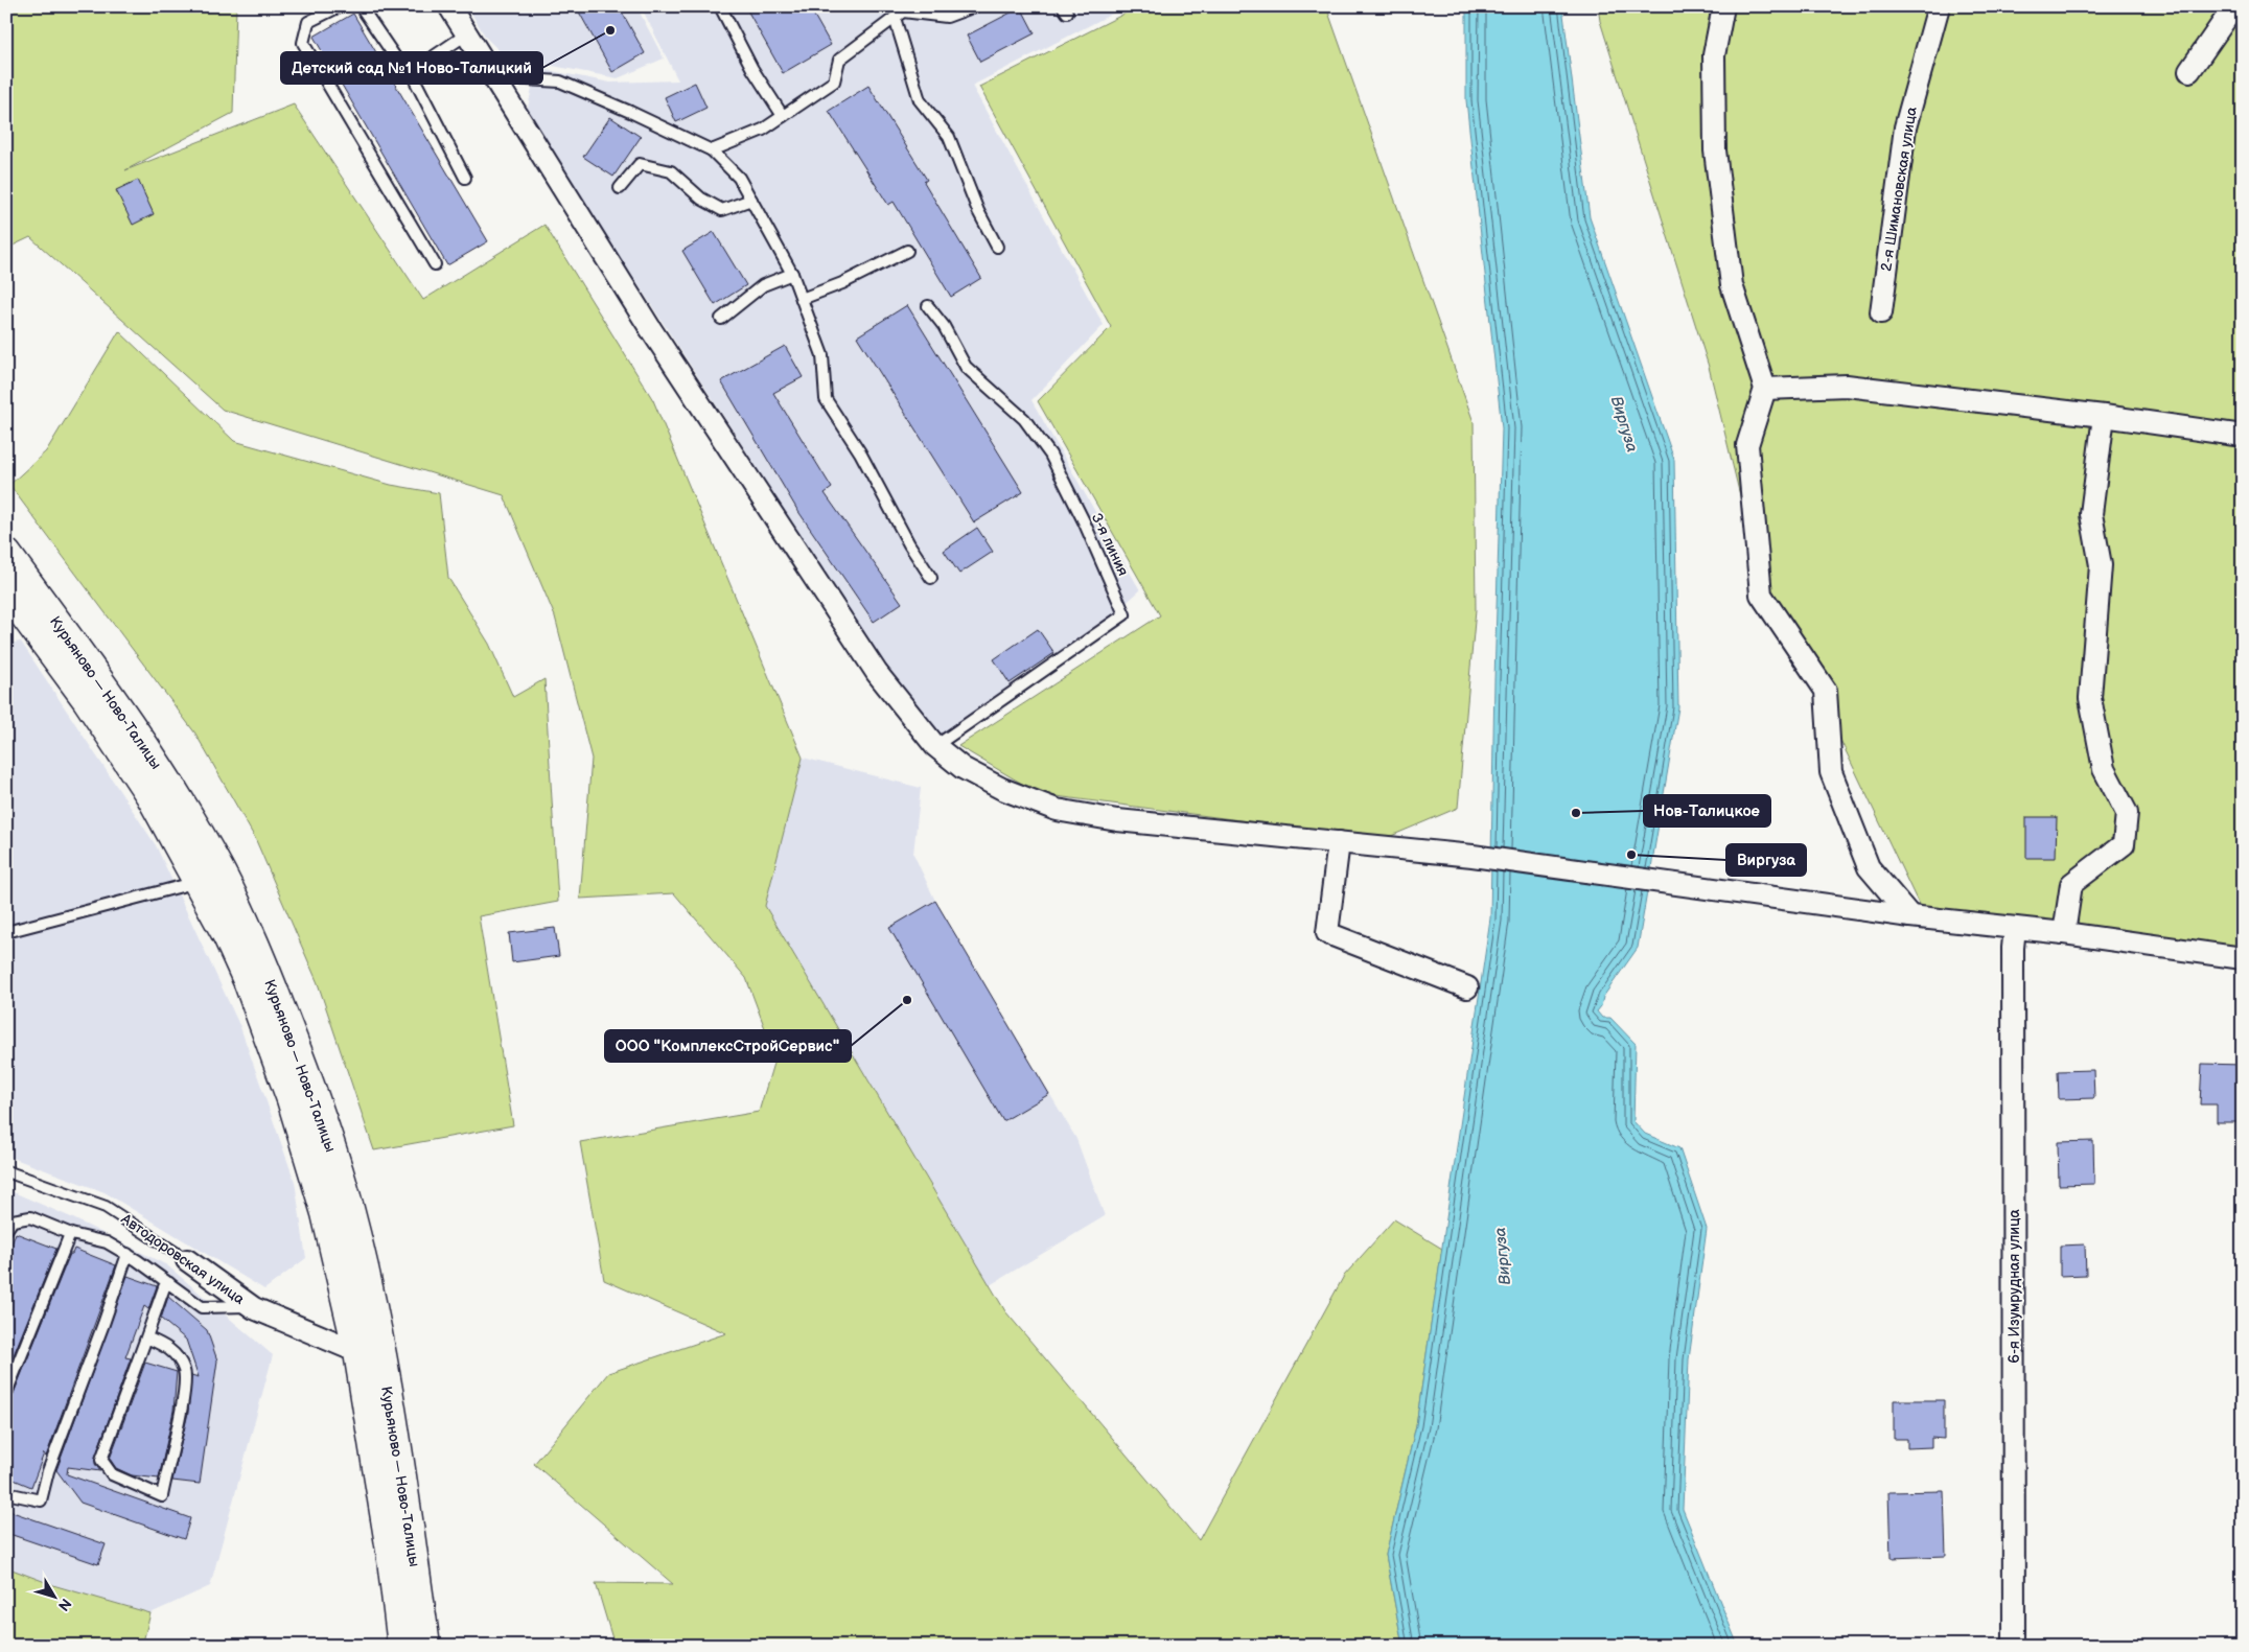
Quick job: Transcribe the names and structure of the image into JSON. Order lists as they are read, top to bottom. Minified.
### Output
{"streets":{"main road":["Курьяново — Ново-Талицы"],"street":["2-я Шимановская улица","Автодоровская улица","6-я Изумрудная улица"],"lane":["3-я линия"]},"crossings":[["Курьяново — Ново-Талицы","Автодоровская улица"]],"water":["Виргуза"],"places":["Детский сад №1 Ново-Талицкий","Нов-Талицкое","Виргуза","ООО \"КомплексСтройСервис\""],"north":"bottom right"}
